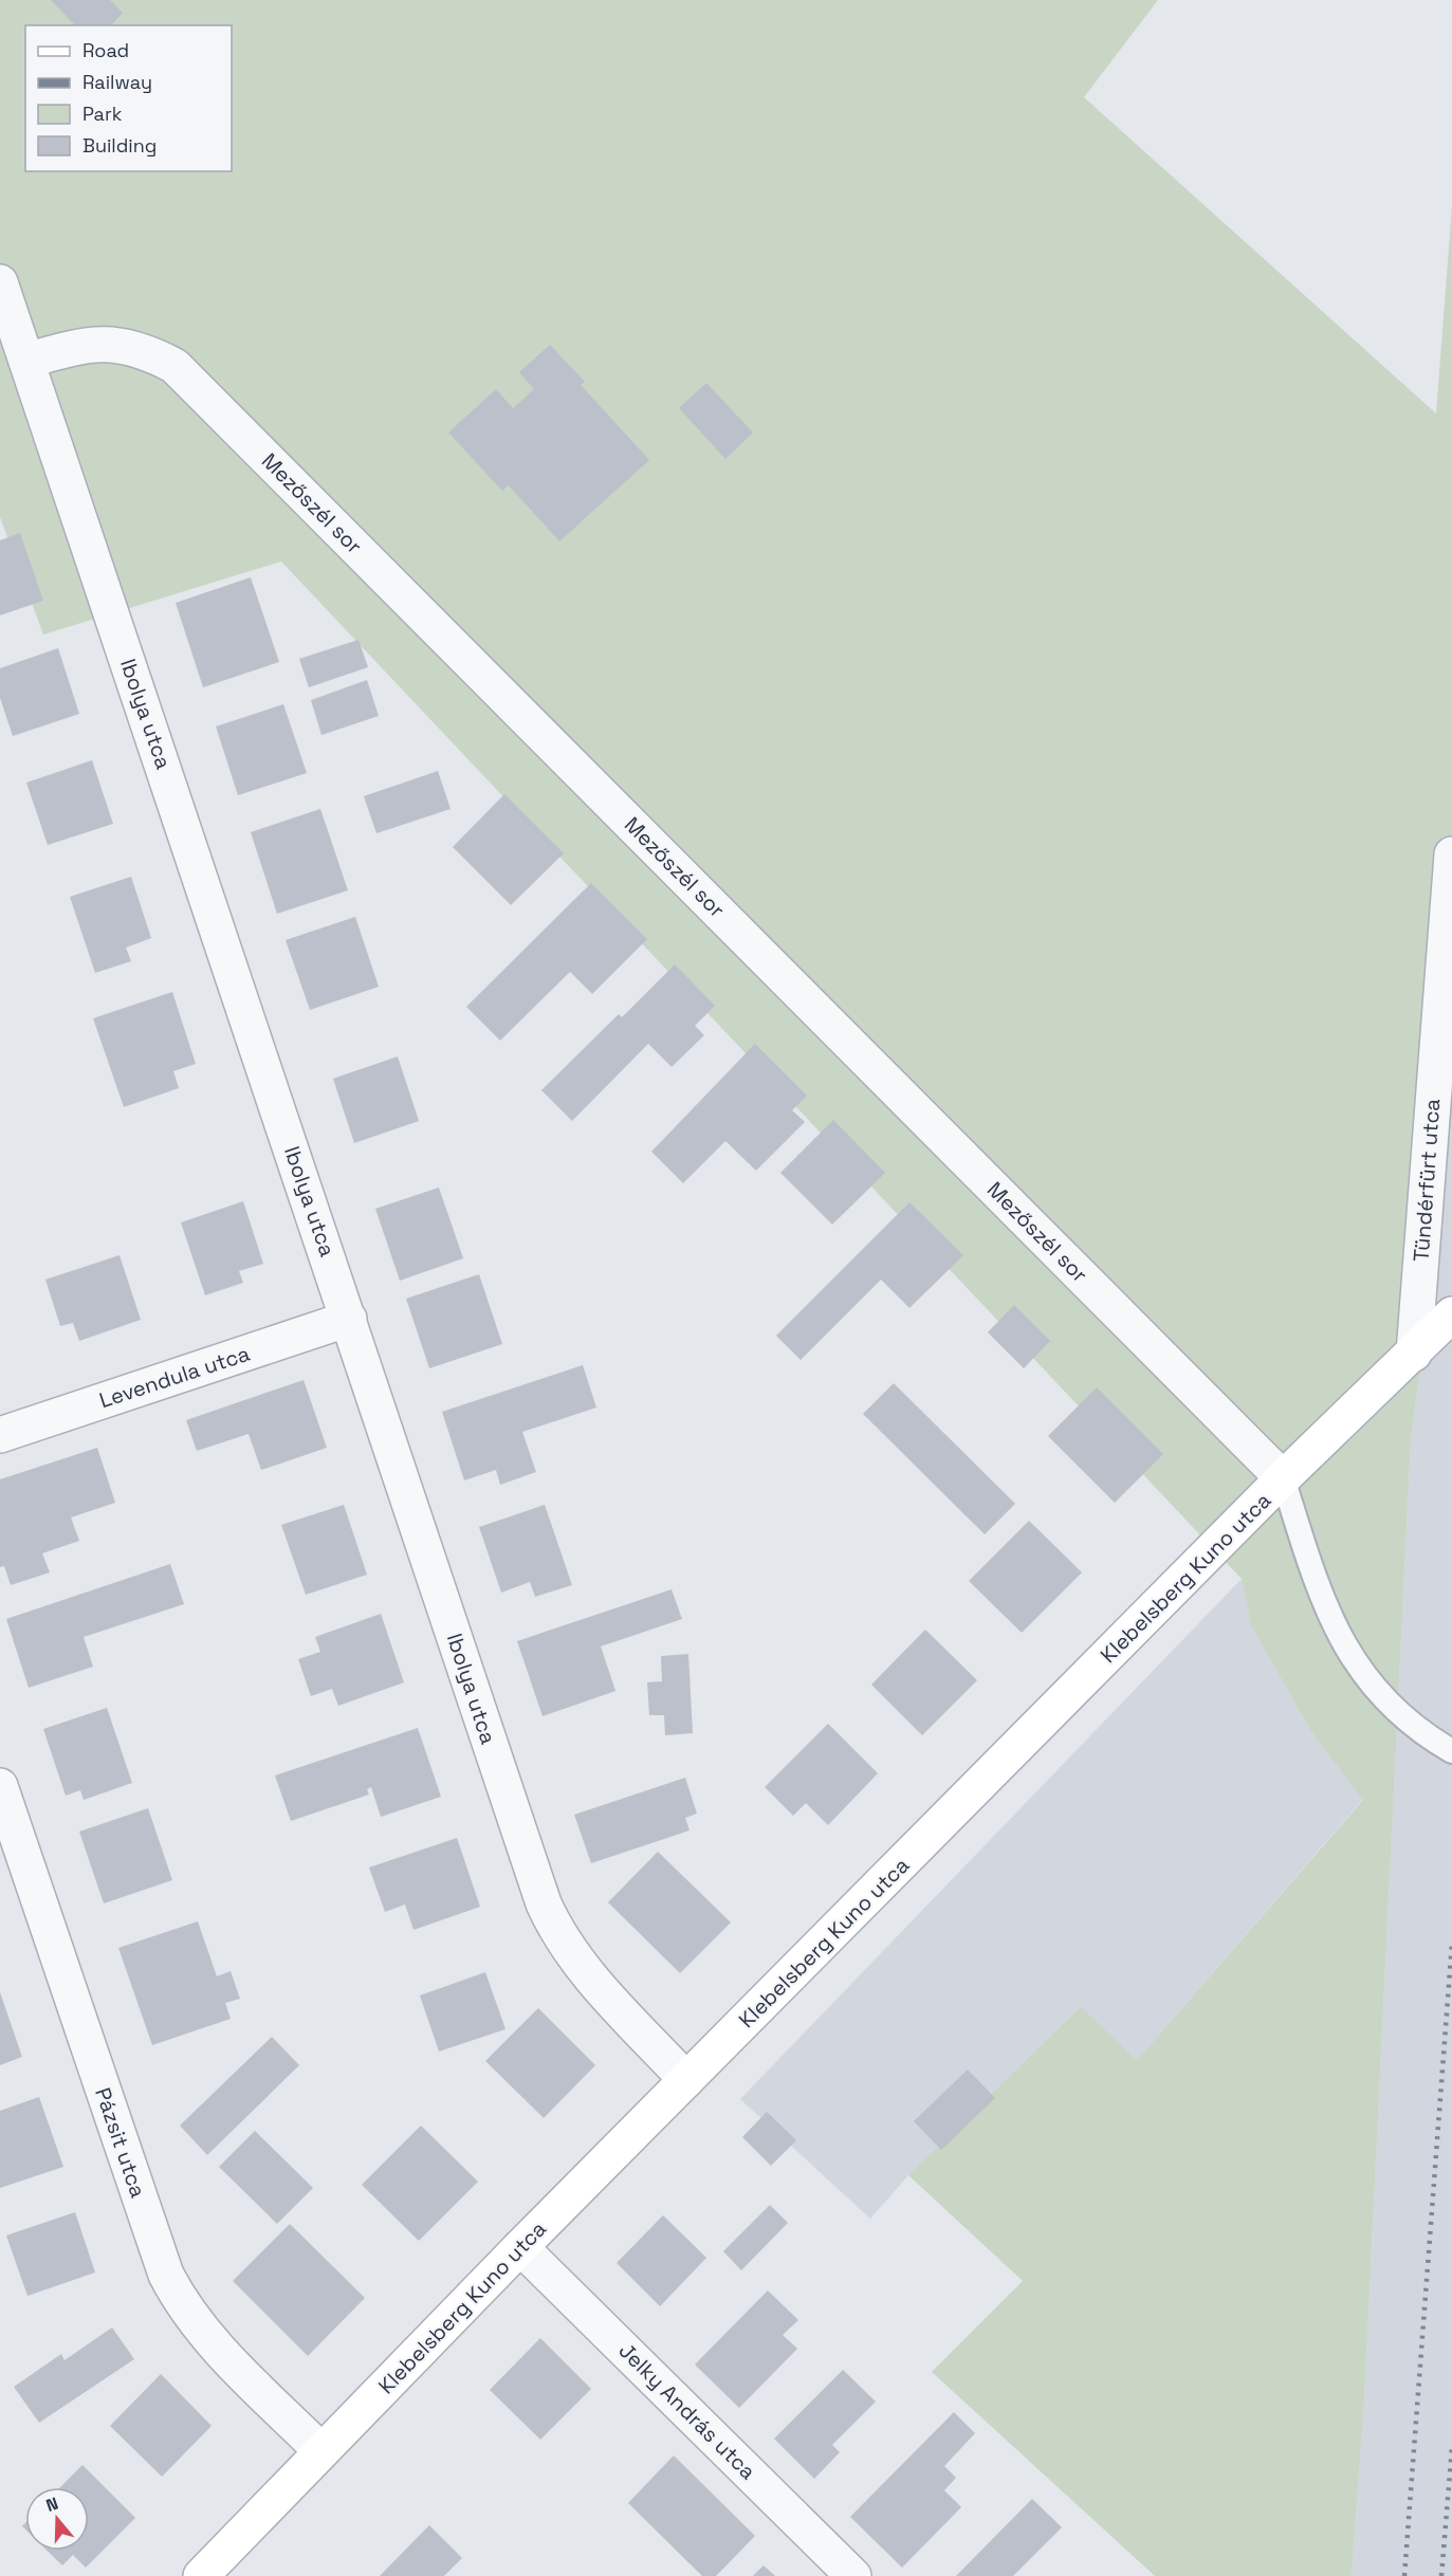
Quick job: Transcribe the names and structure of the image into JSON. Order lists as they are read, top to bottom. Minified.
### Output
{"streets":{"street":["Mezőszél sor","Ibolya utca","Tündérfürt utca","Levendula utca","Klebelsberg Kuno utca","Pázsit utca","Jelky András utca"]},"crossings":[["Mezőszél sor","Ibolya utca"],["Mezőszél sor","Klebelsberg Kuno utca"],["Ibolya utca","Levendula utca"],["Ibolya utca","Klebelsberg Kuno utca"],["Tündérfürt utca","Klebelsberg Kuno utca"],["Klebelsberg Kuno utca","Pázsit utca"],["Klebelsberg Kuno utca","Jelky András utca"]],"legend":["Road","Railway","Park","Building"],"north":"top"}
